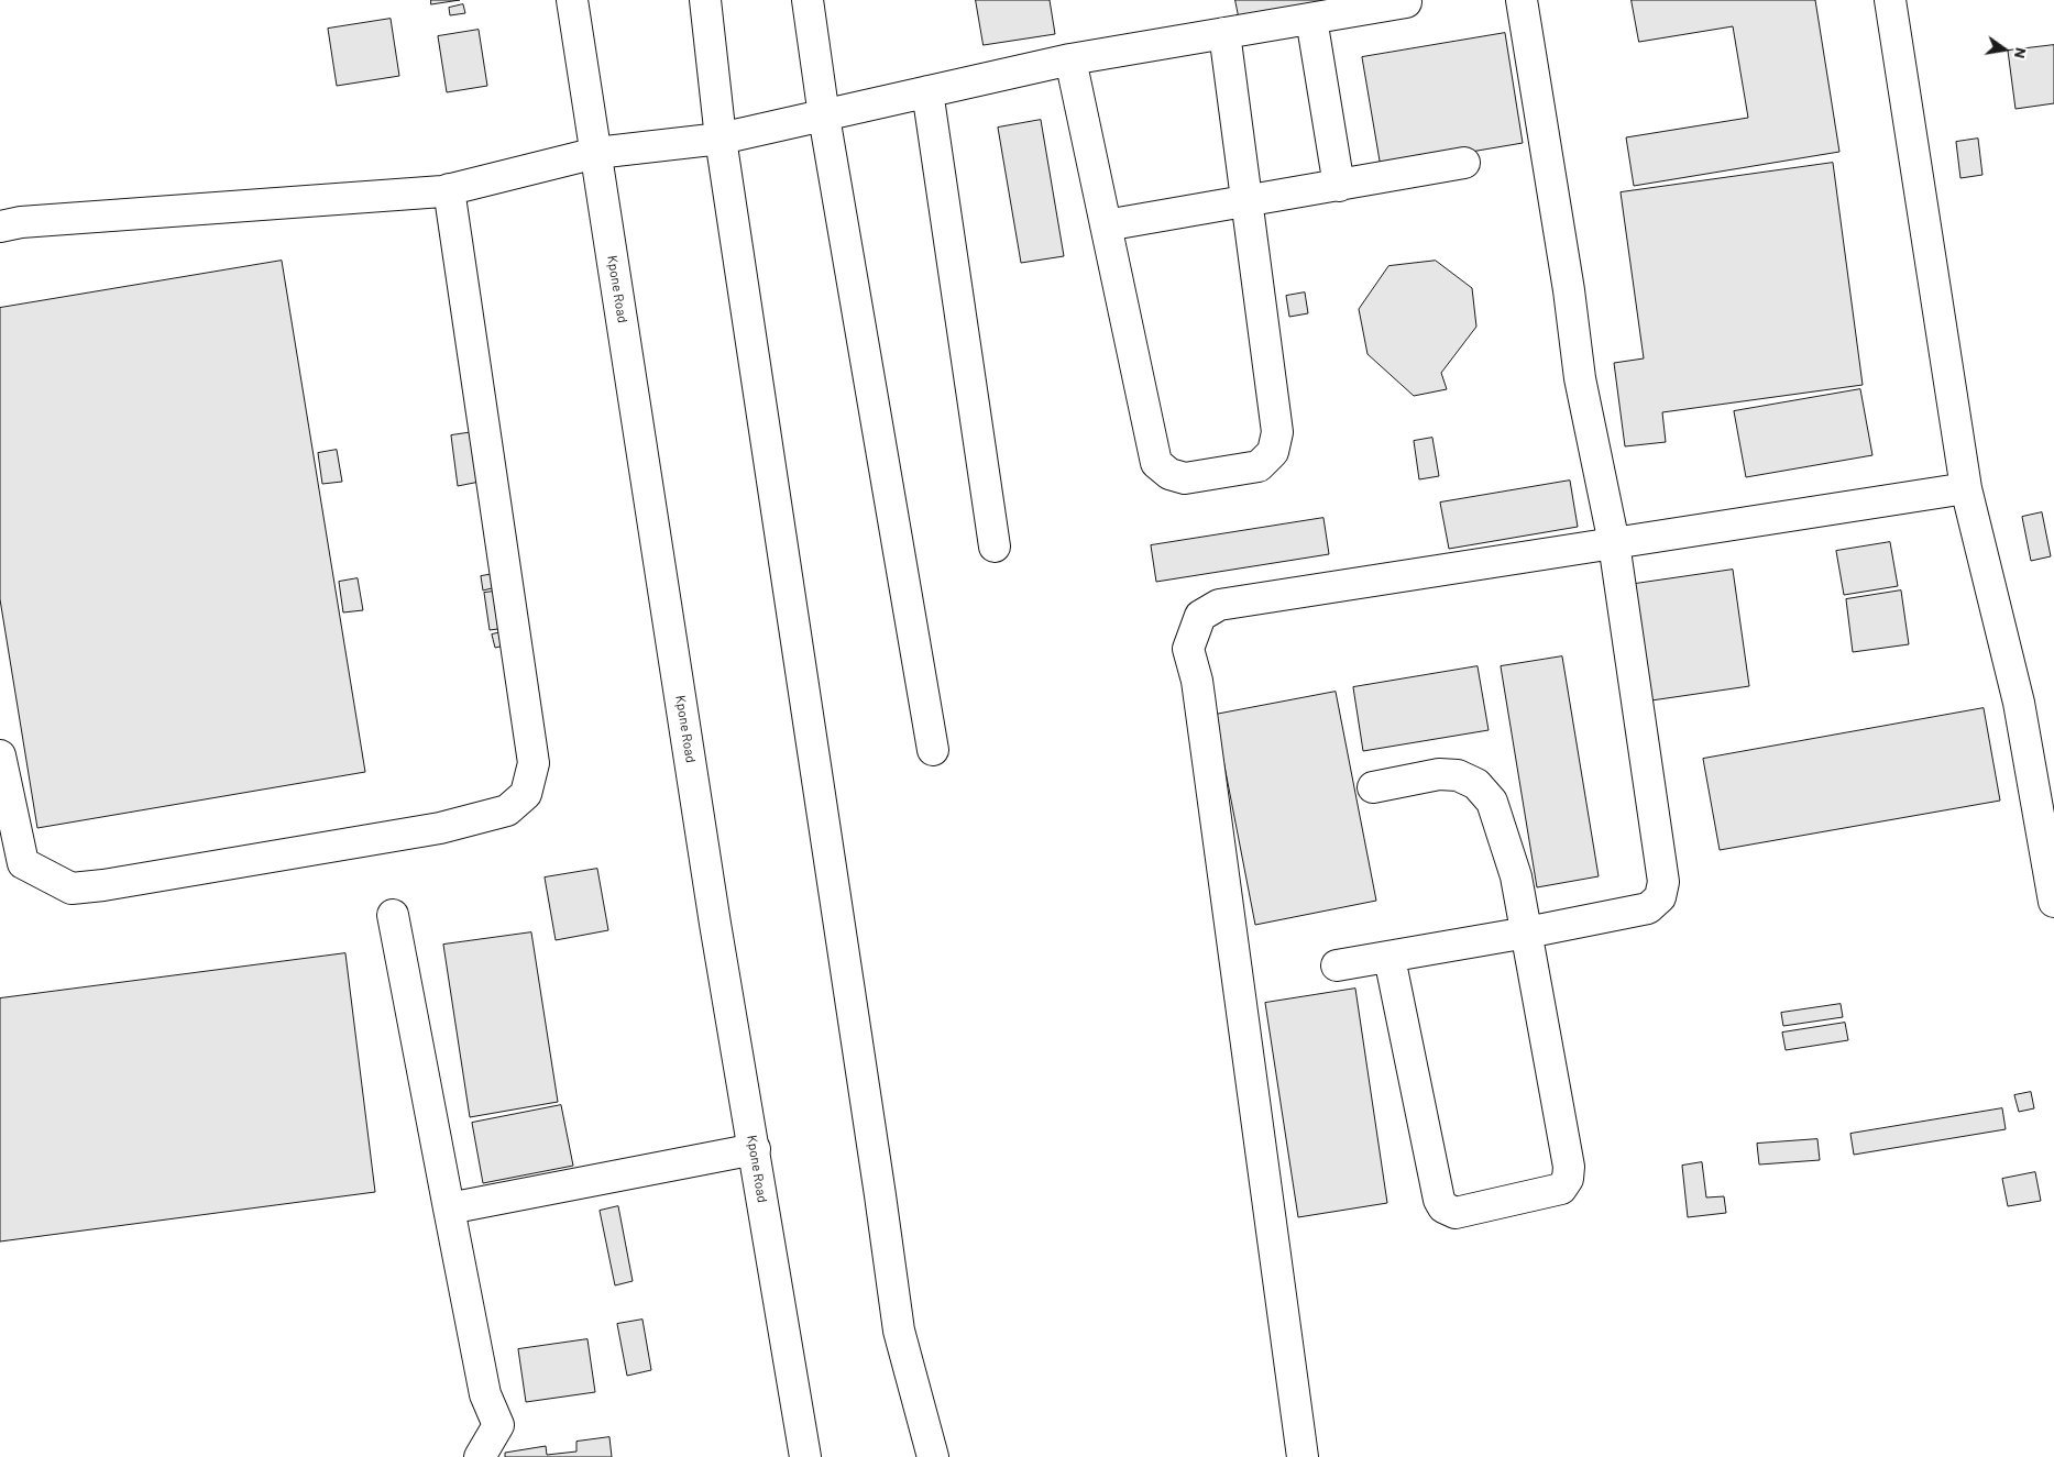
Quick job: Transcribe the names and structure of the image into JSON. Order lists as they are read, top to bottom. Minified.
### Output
{"streets":{"main road":["Kpone Road"]},"north":"right"}
